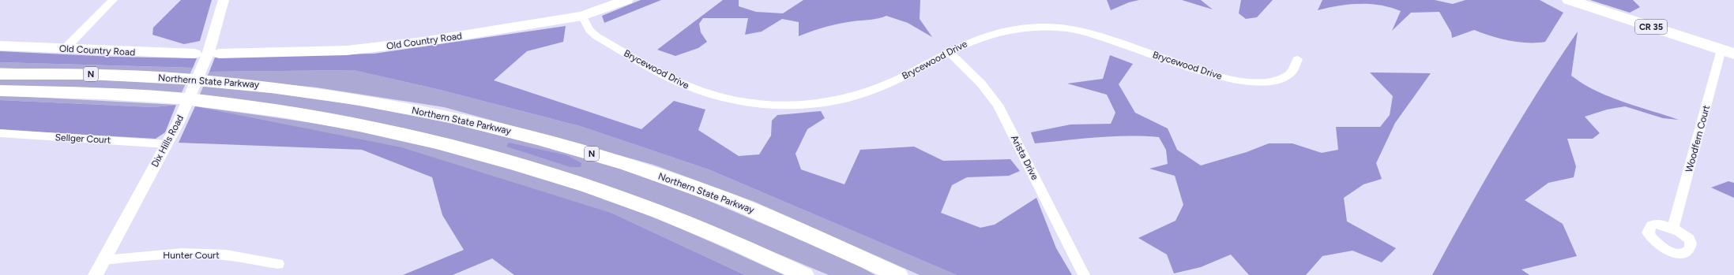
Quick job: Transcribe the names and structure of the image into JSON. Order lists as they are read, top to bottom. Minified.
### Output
{"streets":{"main road":["CR 35","Old Country Road","N","Northern State Parkway"],"street":["Brycewood Drive","Sellger Court","Woodfern Court","Dix Hills Road","Arista Drive","Hunter Court"]},"crossings":[["CR 35","Woodfern Court"],["Old Country Road","Brycewood Drive"],["Brycewood Drive","Arista Drive"],["Sellger Court","Dix Hills Road"],["Dix Hills Road","Hunter Court"]]}
